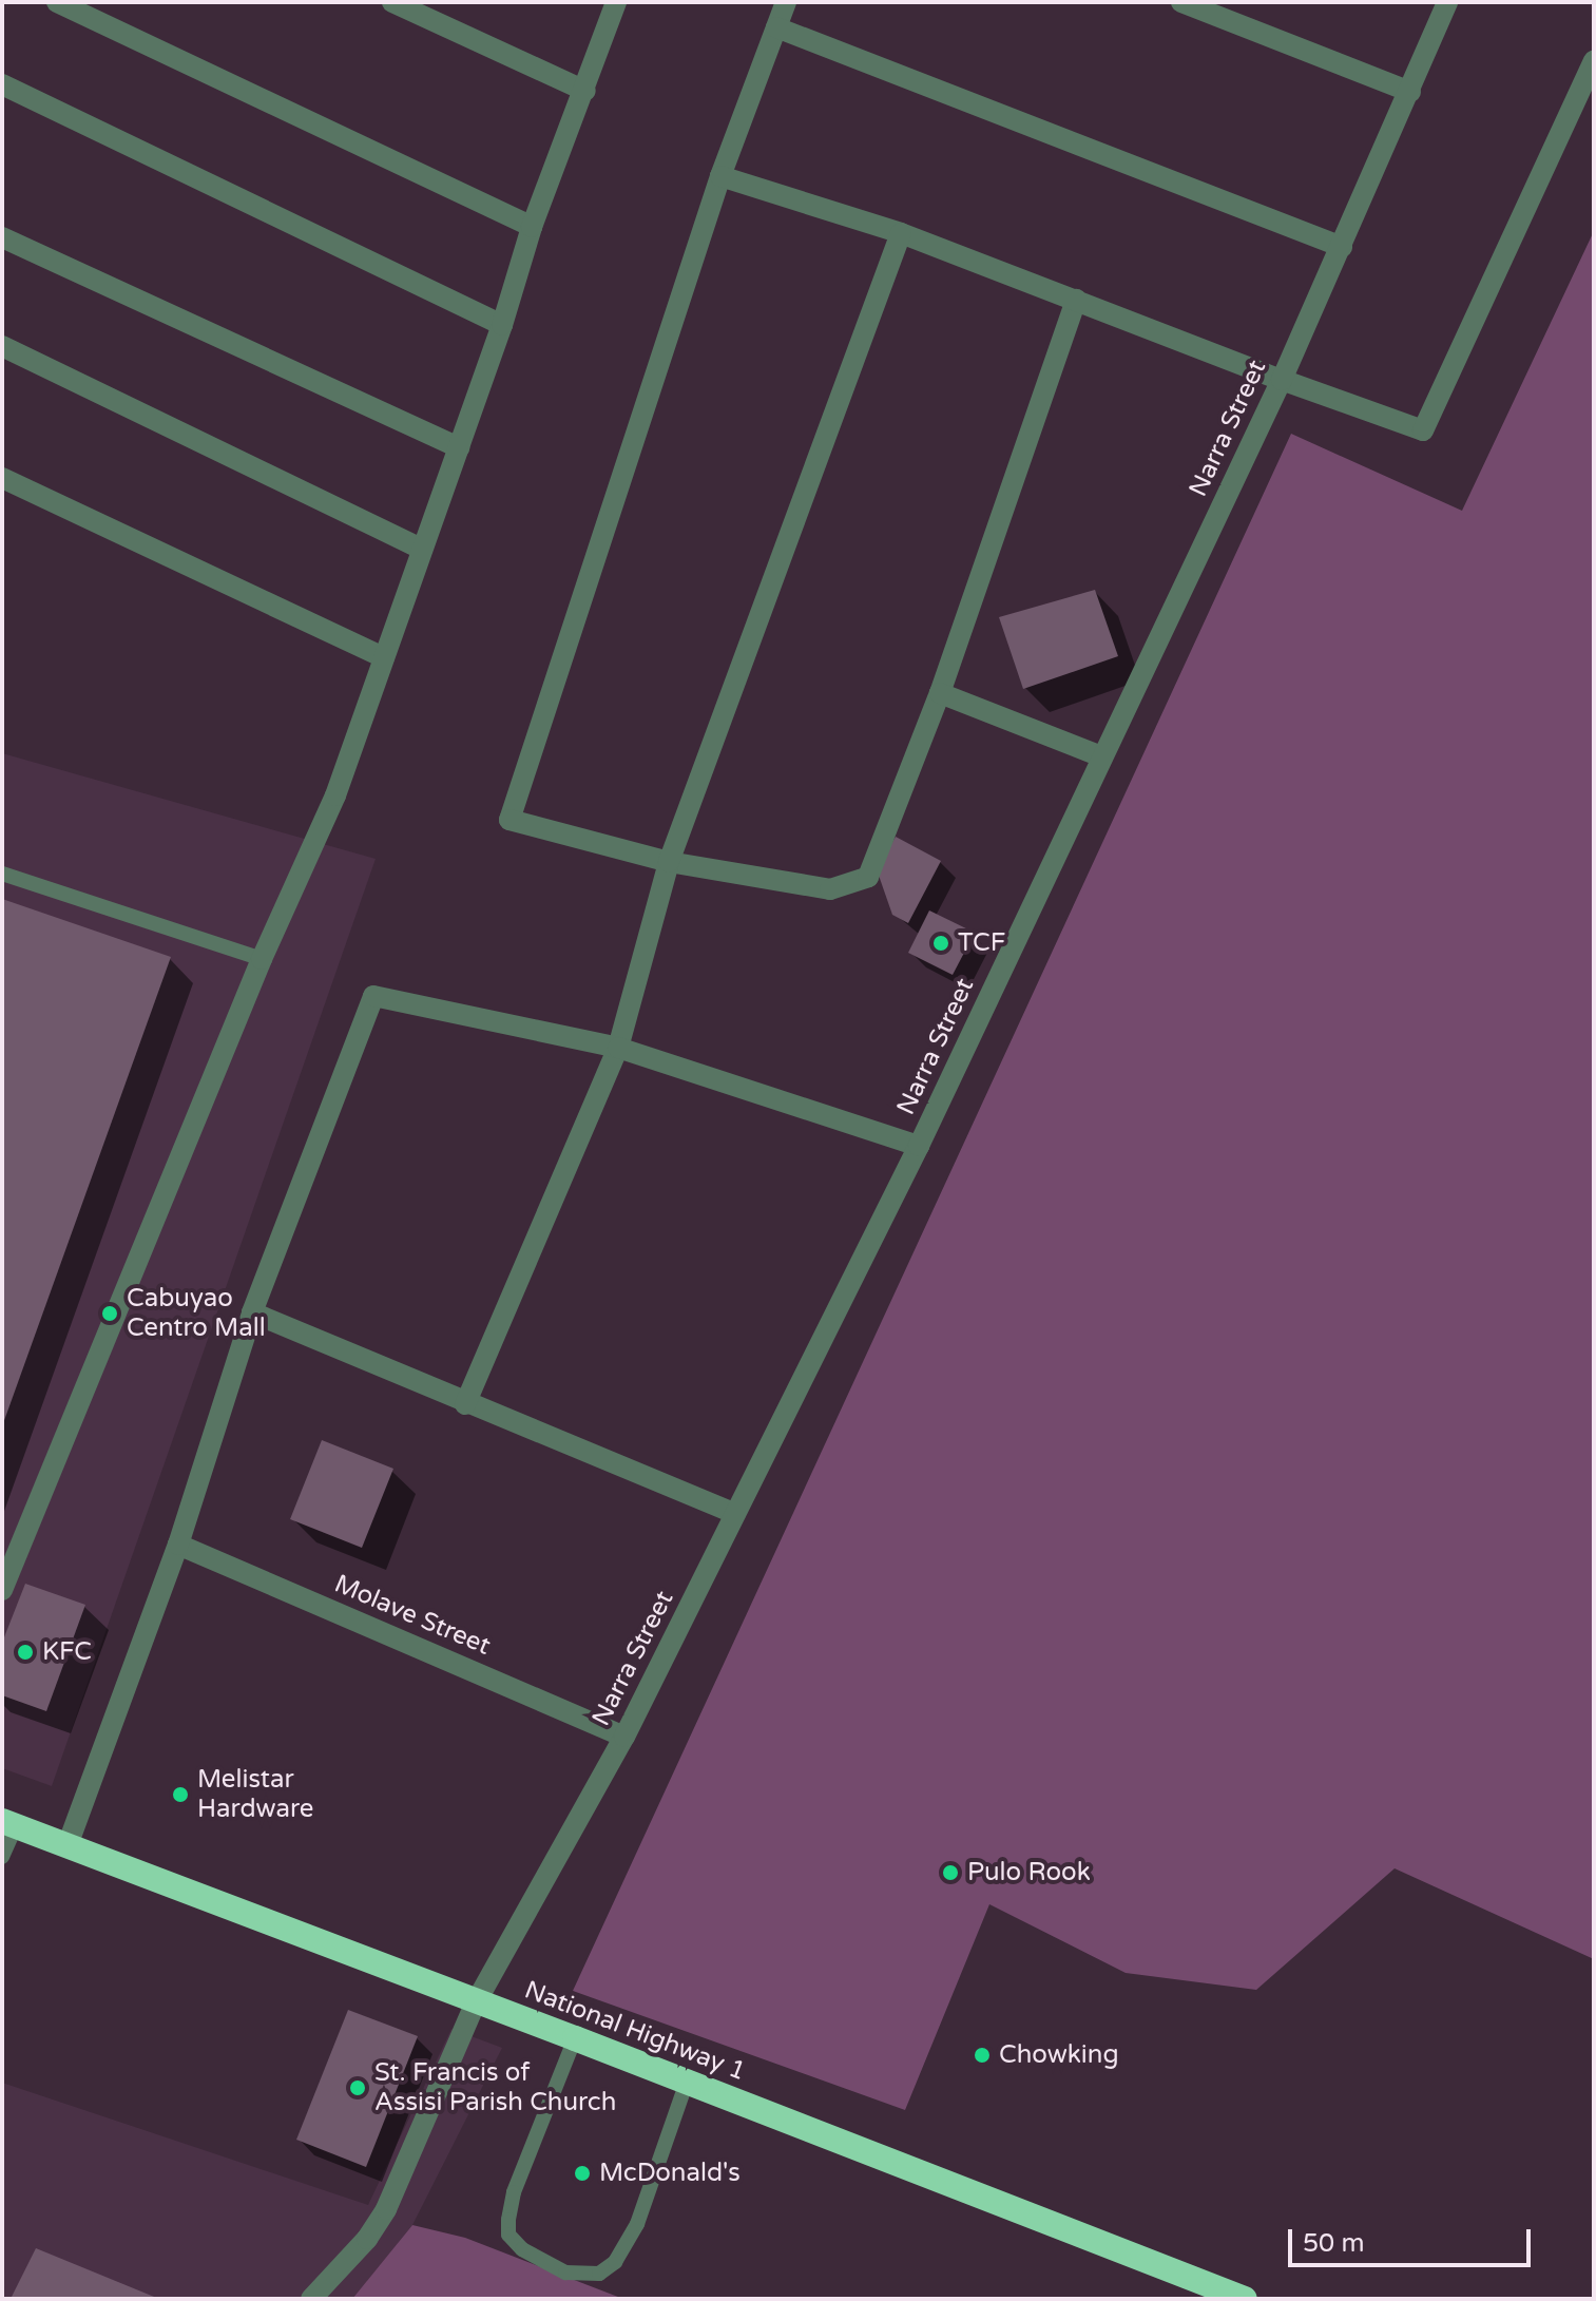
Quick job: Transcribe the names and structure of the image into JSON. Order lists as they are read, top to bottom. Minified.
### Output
{"streets":{"highway":["National Highway 1"],"street":["Narra Street","Molave Street"]},"crossings":[["Narra Street","Molave Street"],["Narra Street","National Highway 1"]],"places":["TCF","Cabuyao Centro Mall","KFC","Melistar Hardware","Pulo Rook","Chowking","St. Francis of Assisi Parish Church","McDonald's"],"scale_bar":"50 m"}
